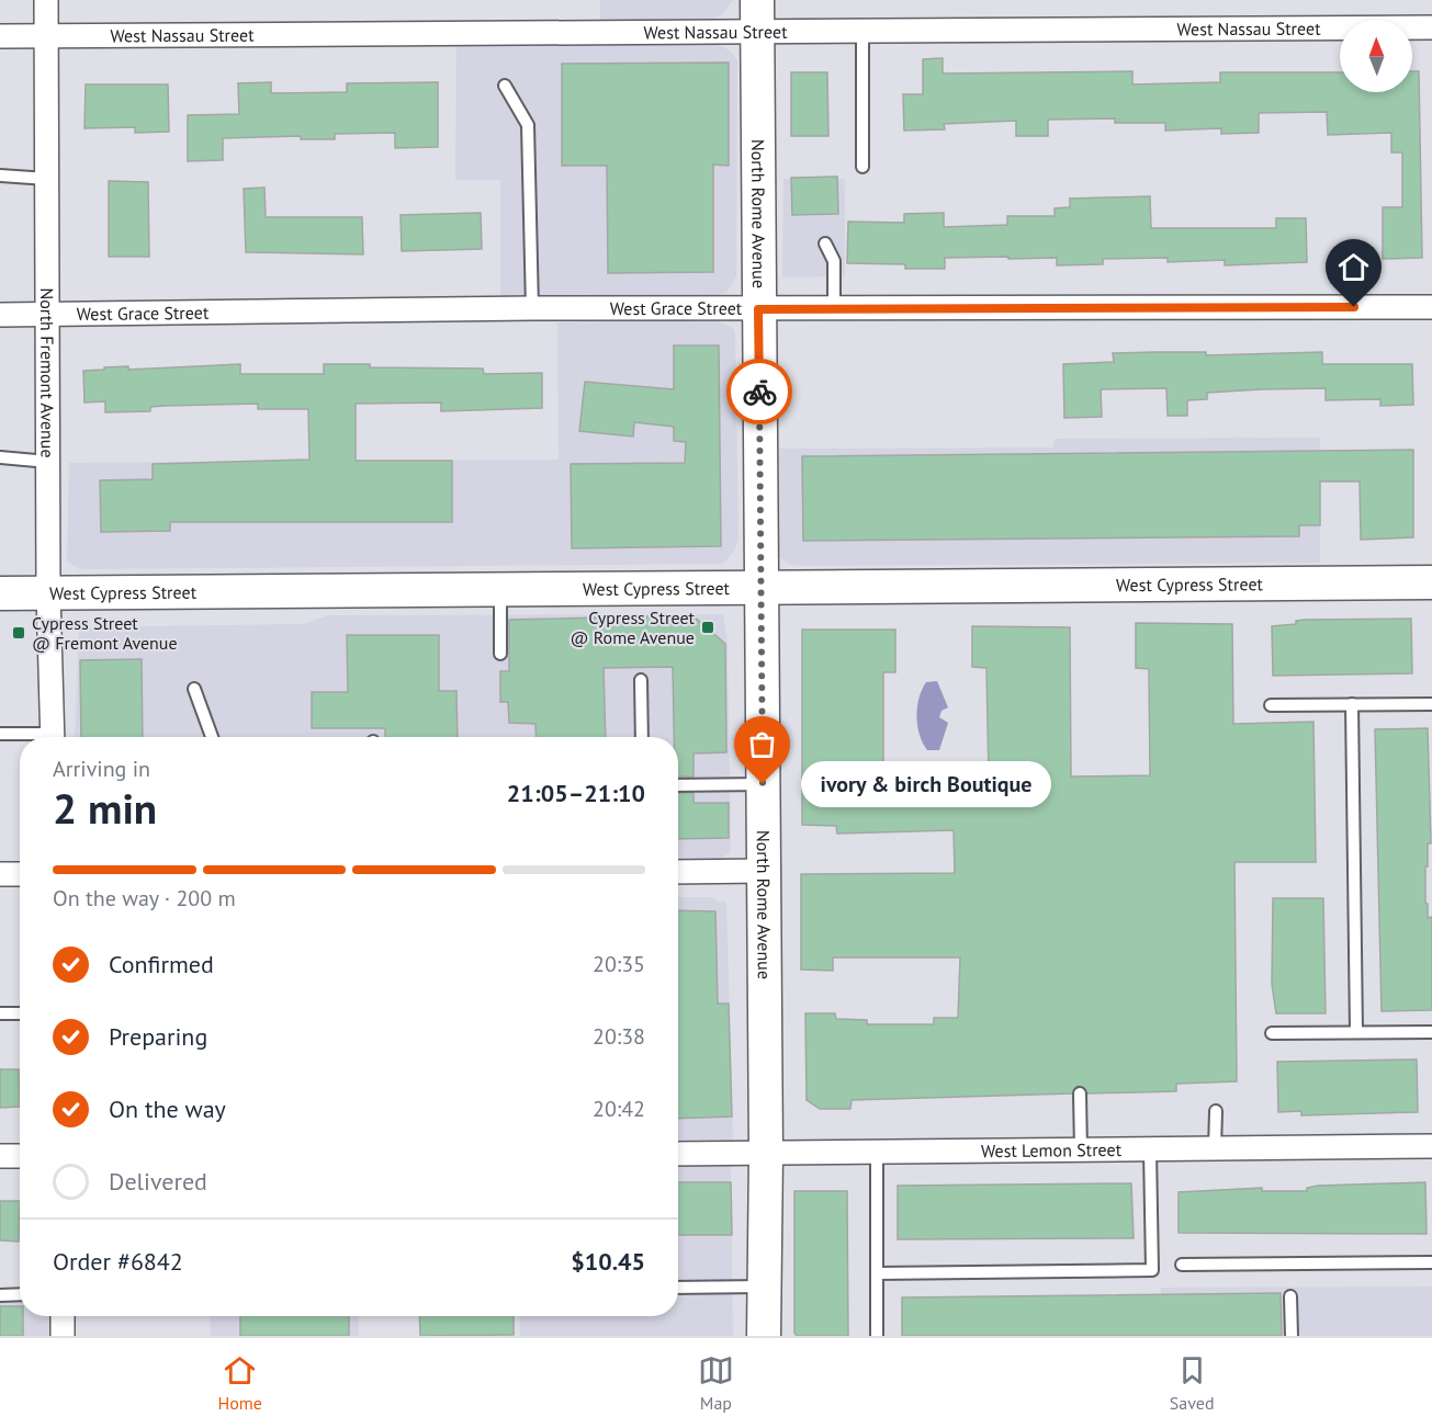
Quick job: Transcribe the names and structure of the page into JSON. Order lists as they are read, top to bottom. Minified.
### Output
{"streets":{"street":["West Nassau Street","North Rome Avenue","West Grace Street","North Fremont Avenue","West Cypress Street","West Lemon Street"]},"crossings":[["West Nassau Street","North Rome Avenue"],["West Nassau Street","North Fremont Avenue"],["North Rome Avenue","West Grace Street"],["North Rome Avenue","West Cypress Street"],["North Rome Avenue","West Lemon Street"],["West Grace Street","North Fremont Avenue"],["North Fremont Avenue","West Cypress Street"]],"places":{"transit":["Cypress Street @ Rome Avenue","Cypress Street @ Fremont Avenue"],"other":["ivory & birch Boutique"]},"north":"top","page":{"heading":["2 min","Arriving in","21:05–21:10"],"panel":["Order #6842","$10.45"],"bubble":"ivory & birch Boutique","bar":"On the way · 200 m","list":[["Confirmed","20:35"],["Preparing","20:38"],["On the way","20:42"],"Delivered"],"tabs":["Home","Map","Saved"]}}
